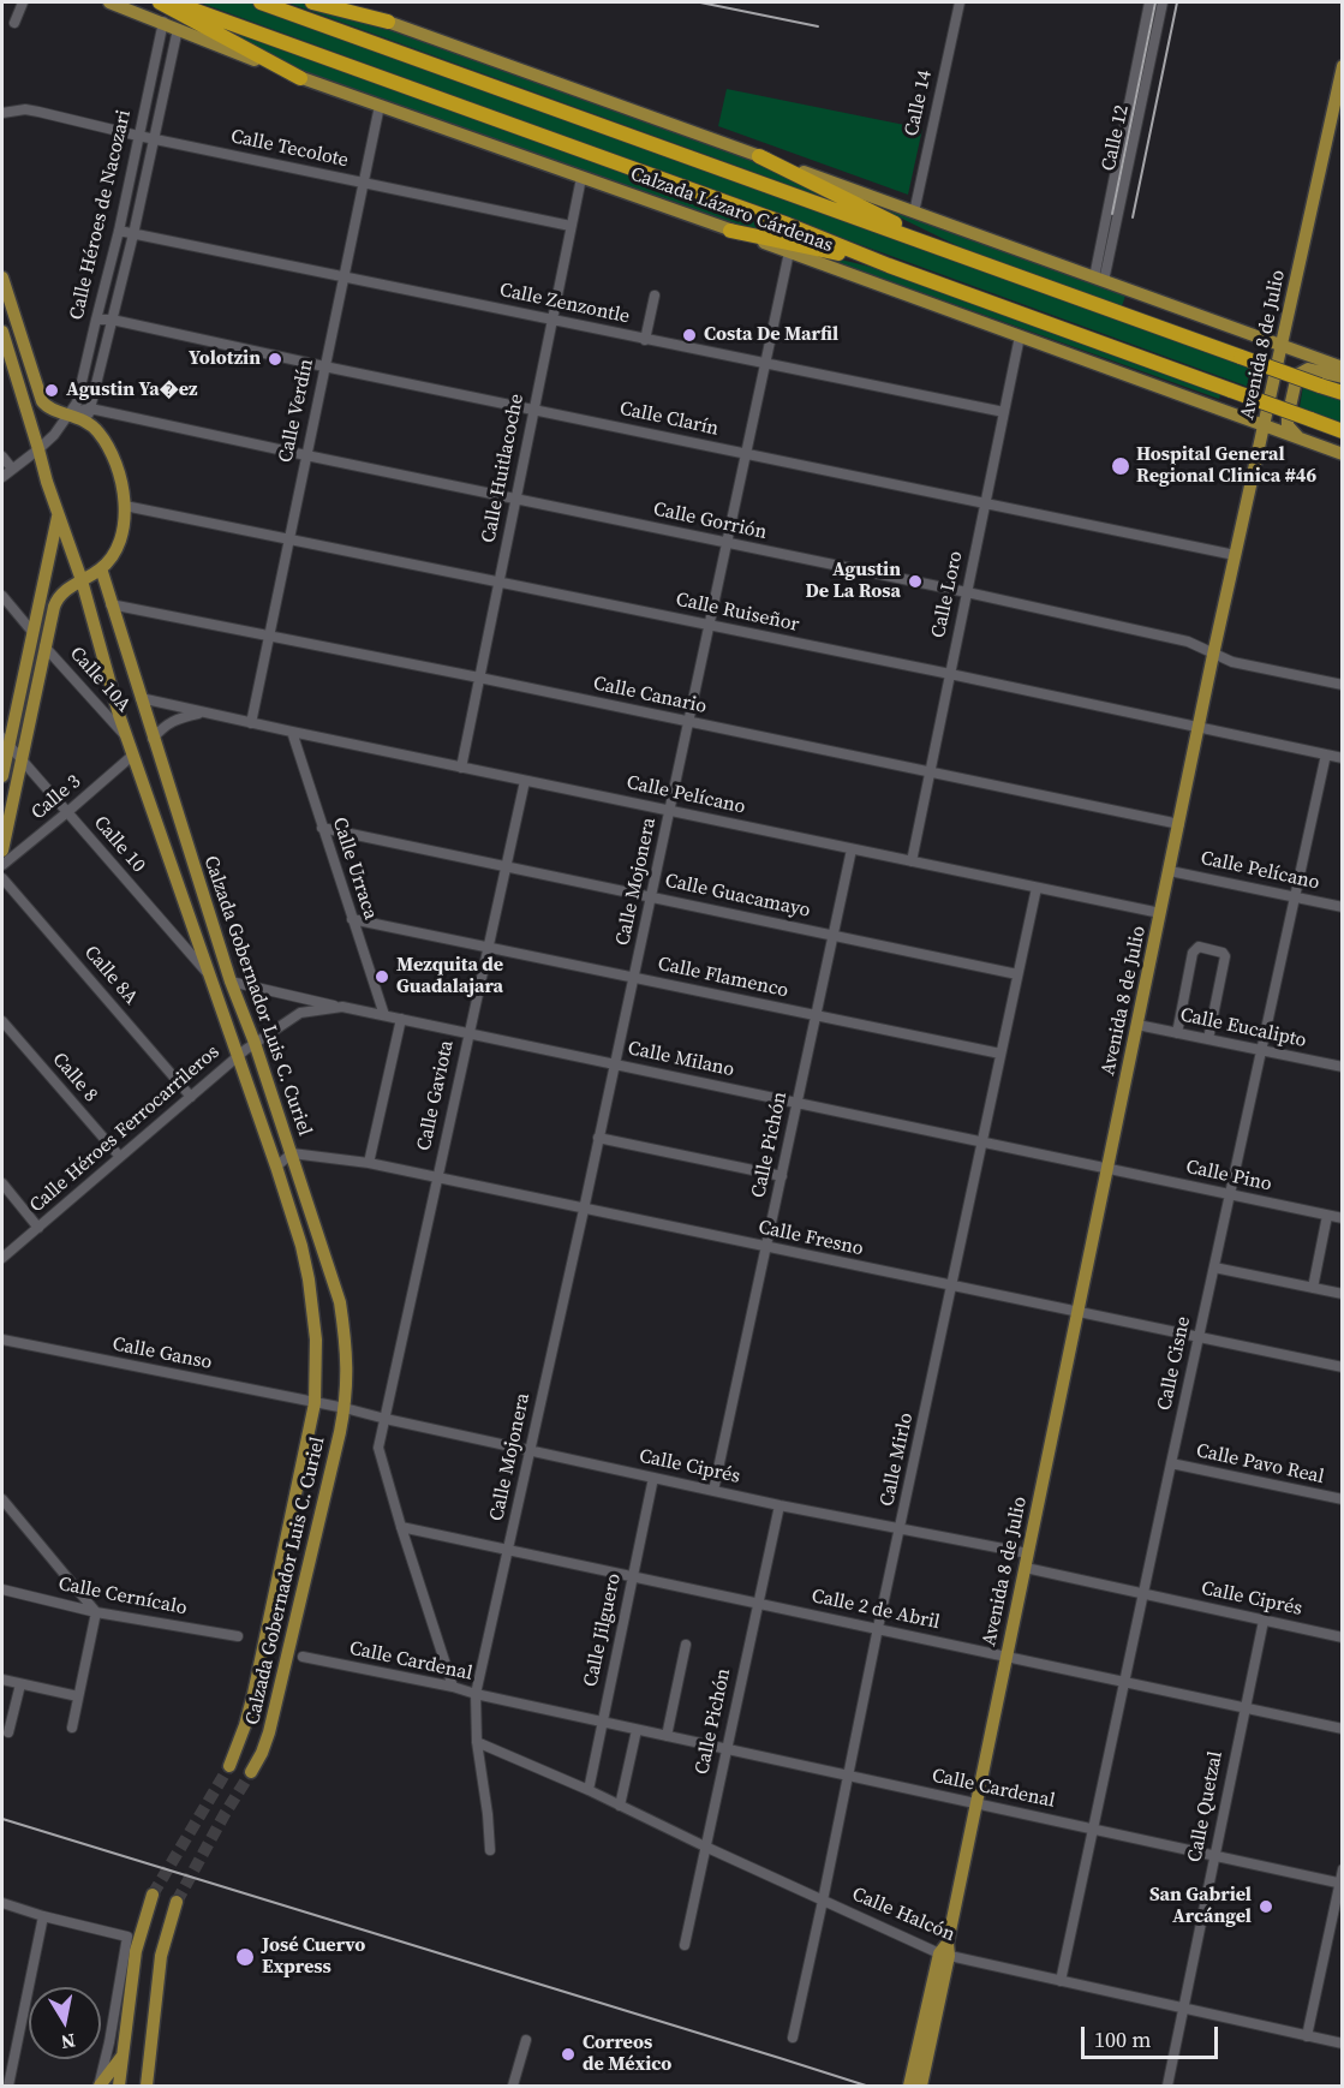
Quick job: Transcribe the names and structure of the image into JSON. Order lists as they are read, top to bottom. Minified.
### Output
{"streets":{"highway":["Calzada Lázaro Cárdenas"],"main road":["Avenida 8 de Julio","Calzada Gobernador Luis C. Curiel"],"street":["Calle 14","Calle 12","Calle Tecolote","Calle Héroes de Nacozari","Calle Zenzontle","Calle Verdín","Calle Clarín","Calle Huitlacoche","Calle Gorrión","Calle Loro","Calle Ruiseñor","Calle 10A","Calle Canario","Calle Pelícano","Calle 3","Calle 10","Calle Urraca","Calle Mojonera","Calle Guacamayo","Calle 8A","Calle Flamenco","Calle Eucalipto","Calle Milano","Calle 8","Calle Gaviota","Calle Héroes Ferrocarrileros","Calle Pichón","Calle Pino","Calle Fresno","Calle Ganso","Calle Cisne","Calle Mirlo","Calle Pavo Real","Calle Ciprés","Calle Cernícalo","Calle 2 de Abril","Calle Jilguero","Calle Cardenal","Calle Quetzal","Calle Halcón"]},"crossings":[["Calle Tecolote","Calle Héroes de Nacozari"],["Calle Tecolote","Calle Verdín"],["Calle Tecolote","Calle Huitlacoche"],["Calzada Lázaro Cárdenas","Calle Héroes de Nacozari"],["Calzada Lázaro Cárdenas","Avenida 8 de Julio"],["Calzada Lázaro Cárdenas","Calle Verdín"],["Calzada Lázaro Cárdenas","Calle Huitlacoche"],["Calzada Lázaro Cárdenas","Calle Loro"],["Calzada Lázaro Cárdenas","Calle Mojonera"],["Calle Héroes de Nacozari","Calle Zenzontle"],["Calle Héroes de Nacozari","Calle Clarín"],["Calle Héroes de Nacozari","Calle Gorrión"],["Calle Héroes de Nacozari","Calzada Gobernador Luis C. Curiel"],["Calle Zenzontle","Calle Verdín"],["Calle Zenzontle","Calle Huitlacoche"],["Calle Zenzontle","Calle Loro"],["Calle Zenzontle","Calle Mojonera"],["Avenida 8 de Julio","Calle Clarín"],["Avenida 8 de Julio","Calle Gorrión"],["Avenida 8 de Julio","Calle Ruiseñor"],["Avenida 8 de Julio","Calle Canario"],["Avenida 8 de Julio","Calle Pelícano"],["Avenida 8 de Julio","Calle Eucalipto"],["Avenida 8 de Julio","Calle Milano"],["Avenida 8 de Julio","Calle Pino"],["Avenida 8 de Julio","Calle Fresno"],["Avenida 8 de Julio","Calle Ciprés"],["Avenida 8 de Julio","Calle 2 de Abril"],["Avenida 8 de Julio","Calle Cardenal"],["Avenida 8 de Julio","Calle Halcón"],["Calle Verdín","Calle Clarín"],["Calle Verdín","Calle Gorrión"],["Calle Verdín","Calle Ruiseñor"],["Calle Verdín","Calle Canario"],["Calle Verdín","Calle Pelícano"],["Calle Clarín","Calle Huitlacoche"],["Calle Clarín","Calle Loro"],["Calle Clarín","Calle Mojonera"],["Calle Huitlacoche","Calle Gorrión"],["Calle Huitlacoche","Calle Ruiseñor"],["Calle Huitlacoche","Calle Canario"],["Calle Huitlacoche","Calle Pelícano"],["Calle Gorrión","Calle Loro"],["Calle Gorrión","Calle Mojonera"],["Calle Loro","Calle Ruiseñor"],["Calle Loro","Calle Canario"],["Calle Loro","Calle Pelícano"],["Calle Ruiseñor","Calle Mojonera"],["Calle Ruiseñor","Calle Cisne"],["Calle 10A","Calzada Gobernador Luis C. Curiel"],["Calle Canario","Calle Mojonera"],["Calle Canario","Calzada Gobernador Luis C. Curiel"],["Calle Pelícano","Calle Urraca"],["Calle Pelícano","Calle Mojonera"],["Calle Pelícano","Calzada Gobernador Luis C. Curiel"],["Calle Pelícano","Calle Gaviota"],["Calle Pelícano","Calle Pichón"],["Calle Pelícano","Calle Cisne"],["Calle Pelícano","Calle Mirlo"],["Calle 3","Calle 10"],["Calle 3","Calzada Gobernador Luis C. Curiel"],["Calle 10","Calzada Gobernador Luis C. Curiel"],["Calle Urraca","Calle Guacamayo"],["Calle Urraca","Calle Flamenco"],["Calle Urraca","Calle Milano"],["Calle Mojonera","Calle Guacamayo"],["Calle Mojonera","Calle Flamenco"],["Calle Mojonera","Calle Milano"],["Calle Mojonera","Calle Fresno"],["Calle Mojonera","Calle Ciprés"],["Calle Mojonera","Calle 2 de Abril"],["Calle Mojonera","Calle Cardenal"],["Calle Mojonera","Calle Halcón"],["Calle Guacamayo","Calle Gaviota"],["Calle Guacamayo","Calle Pichón"],["Calle Guacamayo","Calle Mirlo"],["Calle 8A","Calle Héroes Ferrocarrileros"],["Calle Flamenco","Calle Gaviota"],["Calle Flamenco","Calle Pichón"],["Calle Flamenco","Calle Mirlo"],["Calzada Gobernador Luis C. Curiel","Calle Milano"],["Calzada Gobernador Luis C. Curiel","Calle Héroes Ferrocarrileros"],["Calzada Gobernador Luis C. Curiel","Calle Fresno"],["Calzada Gobernador Luis C. Curiel","Calle Ganso"],["Calzada Gobernador Luis C. Curiel","Calle Ciprés"],["Calle Eucalipto","Calle Cisne"],["Calle Milano","Calle Gaviota"],["Calle Milano","Calle Héroes Ferrocarrileros"],["Calle Milano","Calle Pichón"],["Calle Milano","Calle Pino"],["Calle Milano","Calle Mirlo"],["Calle 8","Calle Héroes Ferrocarrileros"],["Calle Gaviota","Calle Fresno"],["Calle Gaviota","Calle Ciprés"],["Calle Gaviota","Calle 2 de Abril"],["Calle Gaviota","Calle Cardenal"],["Calle Pichón","Calle Fresno"],["Calle Pichón","Calle Ciprés"],["Calle Pichón","Calle 2 de Abril"],["Calle Pichón","Calle Cardenal"],["Calle Pichón","Calle Halcón"],["Calle Pino","Calle Cisne"],["Calle Fresno","Calle Cisne"],["Calle Fresno","Calle Mirlo"],["Calle Ganso","Calle Ciprés"],["Calle Cisne","Calle Pavo Real"],["Calle Cisne","Calle Ciprés"],["Calle Cisne","Calle 2 de Abril"],["Calle Cisne","Calle Cardenal"],["Calle Cisne","Calle Halcón"],["Calle Mirlo","Calle Ciprés"],["Calle Mirlo","Calle 2 de Abril"],["Calle Mirlo","Calle Cardenal"],["Calle Mirlo","Calle Halcón"],["Calle Ciprés","Calle Jilguero"],["Calle Ciprés","Calle Quetzal"],["Calle 2 de Abril","Calle Jilguero"],["Calle 2 de Abril","Calle Quetzal"],["Calle Jilguero","Calle Cardenal"],["Calle Jilguero","Calle Halcón"],["Calle Cardenal","Calle Quetzal"],["Calle Quetzal","Calle Halcón"]],"places":["Costa De Marfil","Yolotzin","Agustin Ya�ez","Hospital General Regional Clinica #46","Agustin De La Rosa","Mezquita de Guadalajara","San Gabriel Arcángel","José Cuervo Express","Correos de México"],"scale_bar":"100 m","north":"bottom"}
